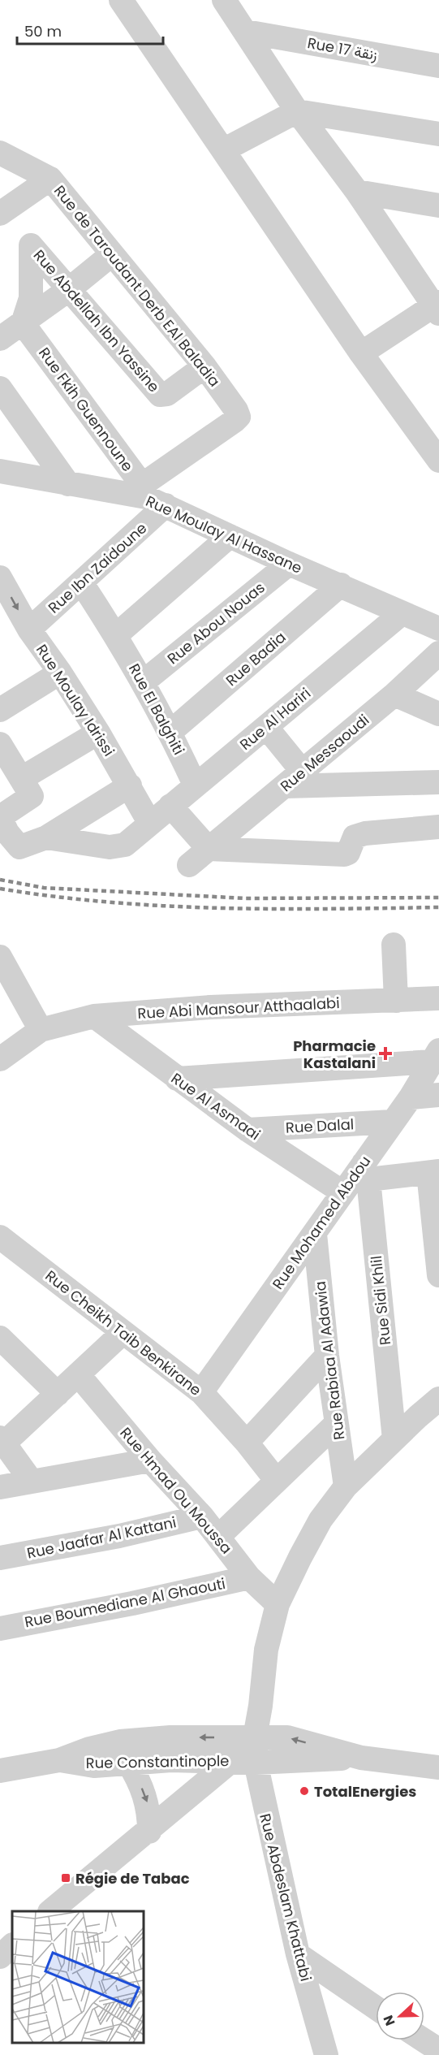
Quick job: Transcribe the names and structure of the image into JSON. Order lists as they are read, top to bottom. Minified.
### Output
{"streets":{"street":["Rue 17 زنقة","Rue de Taroudant Derb EAl Baladia","Rue Abdellah Ibn Yassine","Rue Fkih Guennoune","Rue Moulay Al Hassane","Rue Ibn Zaidoune","Rue Abou Nouas","Rue Badia","Rue Moulay Idrissi","Rue El Balghiti","Rue Al Hariri","Rue Messaoudi","Rue Abi Mansour Atthaalabi","Rue Al Asmaai","Rue Dalal","Rue Mohamed Abdou","Rue Sidi Khlil","Rue Cheikh Taib Benkirane","Rue Rabiaa Al Adawia","Rue Hmad Ou Moussa","Rue Jaafar Al Kattani","Rue Boumediane Al Ghaouti","Rue Constantinople","Rue Abdeslam Khattabi"]},"crossings":[["Rue de Taroudant Derb EAl Baladia","Rue Abdellah Ibn Yassine"],["Rue de Taroudant Derb EAl Baladia","Rue Ibn Zaidoune"],["Rue Abdellah Ibn Yassine","Rue Fkih Guennoune"],["Rue Fkih Guennoune","Rue Moulay Al Hassane"],["Rue Fkih Guennoune","Rue Ibn Zaidoune"],["Rue Moulay Al Hassane","Rue Ibn Zaidoune"],["Rue Moulay Al Hassane","Rue Abou Nouas"],["Rue Moulay Al Hassane","Rue Badia"],["Rue Moulay Al Hassane","Rue Al Hariri"],["Rue Ibn Zaidoune","Rue Moulay Idrissi"],["Rue Ibn Zaidoune","Rue El Balghiti"],["Rue Abou Nouas","Rue El Balghiti"],["Rue Badia","Rue El Balghiti"],["Rue Moulay Idrissi","Rue Al Hariri"],["Rue El Balghiti","Rue Al Hariri"],["Rue Abi Mansour Atthaalabi","Rue Al Asmaai"],["Rue Al Asmaai","Rue Dalal"],["Rue Al Asmaai","Rue Mohamed Abdou"],["Rue Dalal","Rue Mohamed Abdou"],["Rue Mohamed Abdou","Rue Sidi Khlil"],["Rue Mohamed Abdou","Rue Cheikh Taib Benkirane"],["Rue Mohamed Abdou","Rue Rabiaa Al Adawia"],["Rue Hmad Ou Moussa","Rue Jaafar Al Kattani"],["Rue Hmad Ou Moussa","Rue Boumediane Al Ghaouti"],["Rue Constantinople","Rue Abdeslam Khattabi"]],"places":{"health":["Pharmacie Kastalani"],"other":["TotalEnergies"],"transit":["Régie de Tabac"]},"scale_bar":"50 m","north":"left"}
